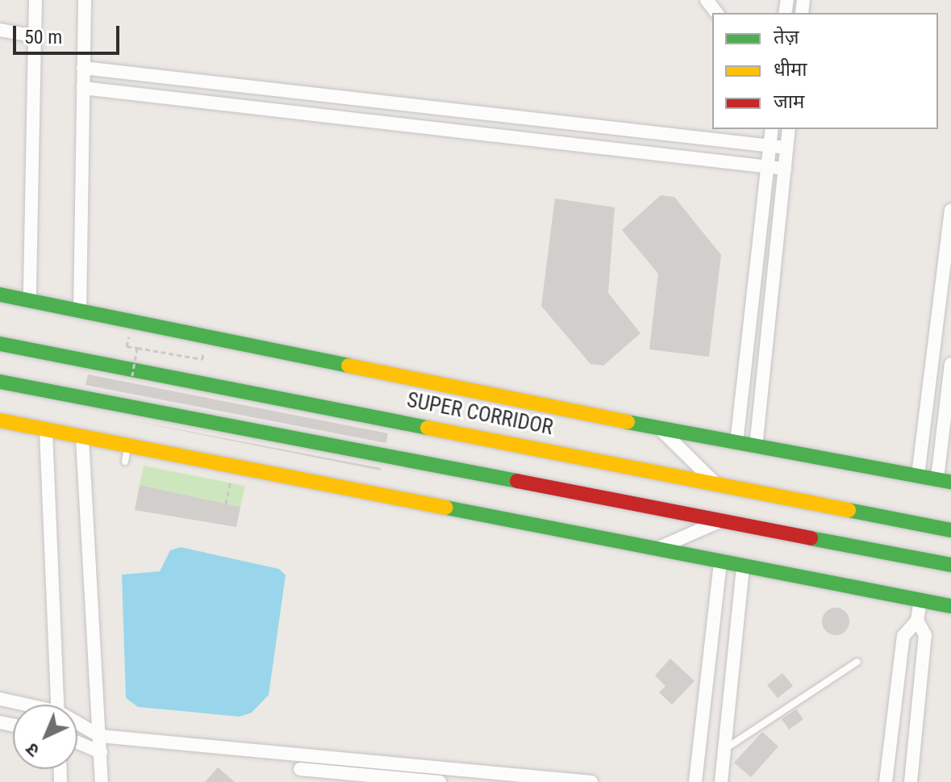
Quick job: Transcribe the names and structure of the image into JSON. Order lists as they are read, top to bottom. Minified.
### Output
{"streets":{"street":["SUPER CORRIDOR"]},"legend":["तेज़","धीमा","जाम"],"scale_bar":"50 m","north":"bottom left"}
